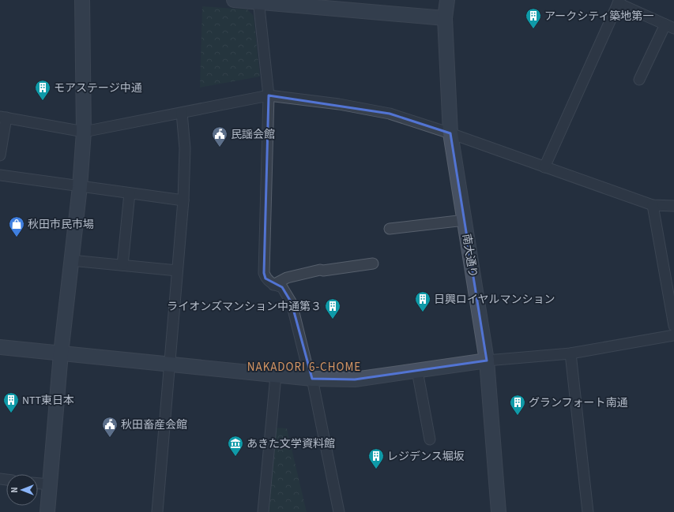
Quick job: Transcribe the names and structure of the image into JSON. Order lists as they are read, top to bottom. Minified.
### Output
{"streets":{"street":["南大通り"]},"districts":["NAKADORI 6-CHOME"],"places":{"building":["アークシティ築地第一","モアステージ中通","日興ロイヤルマンション","ライオンズマンション中通第３","NTT東日本","グランフォート南通","レジデンス堀坂"],"public building":["民謡会館","秋田畜産会館"],"shop":["秋田市民市場"],"museum":["あきた文学資料館"]},"north":"left"}
